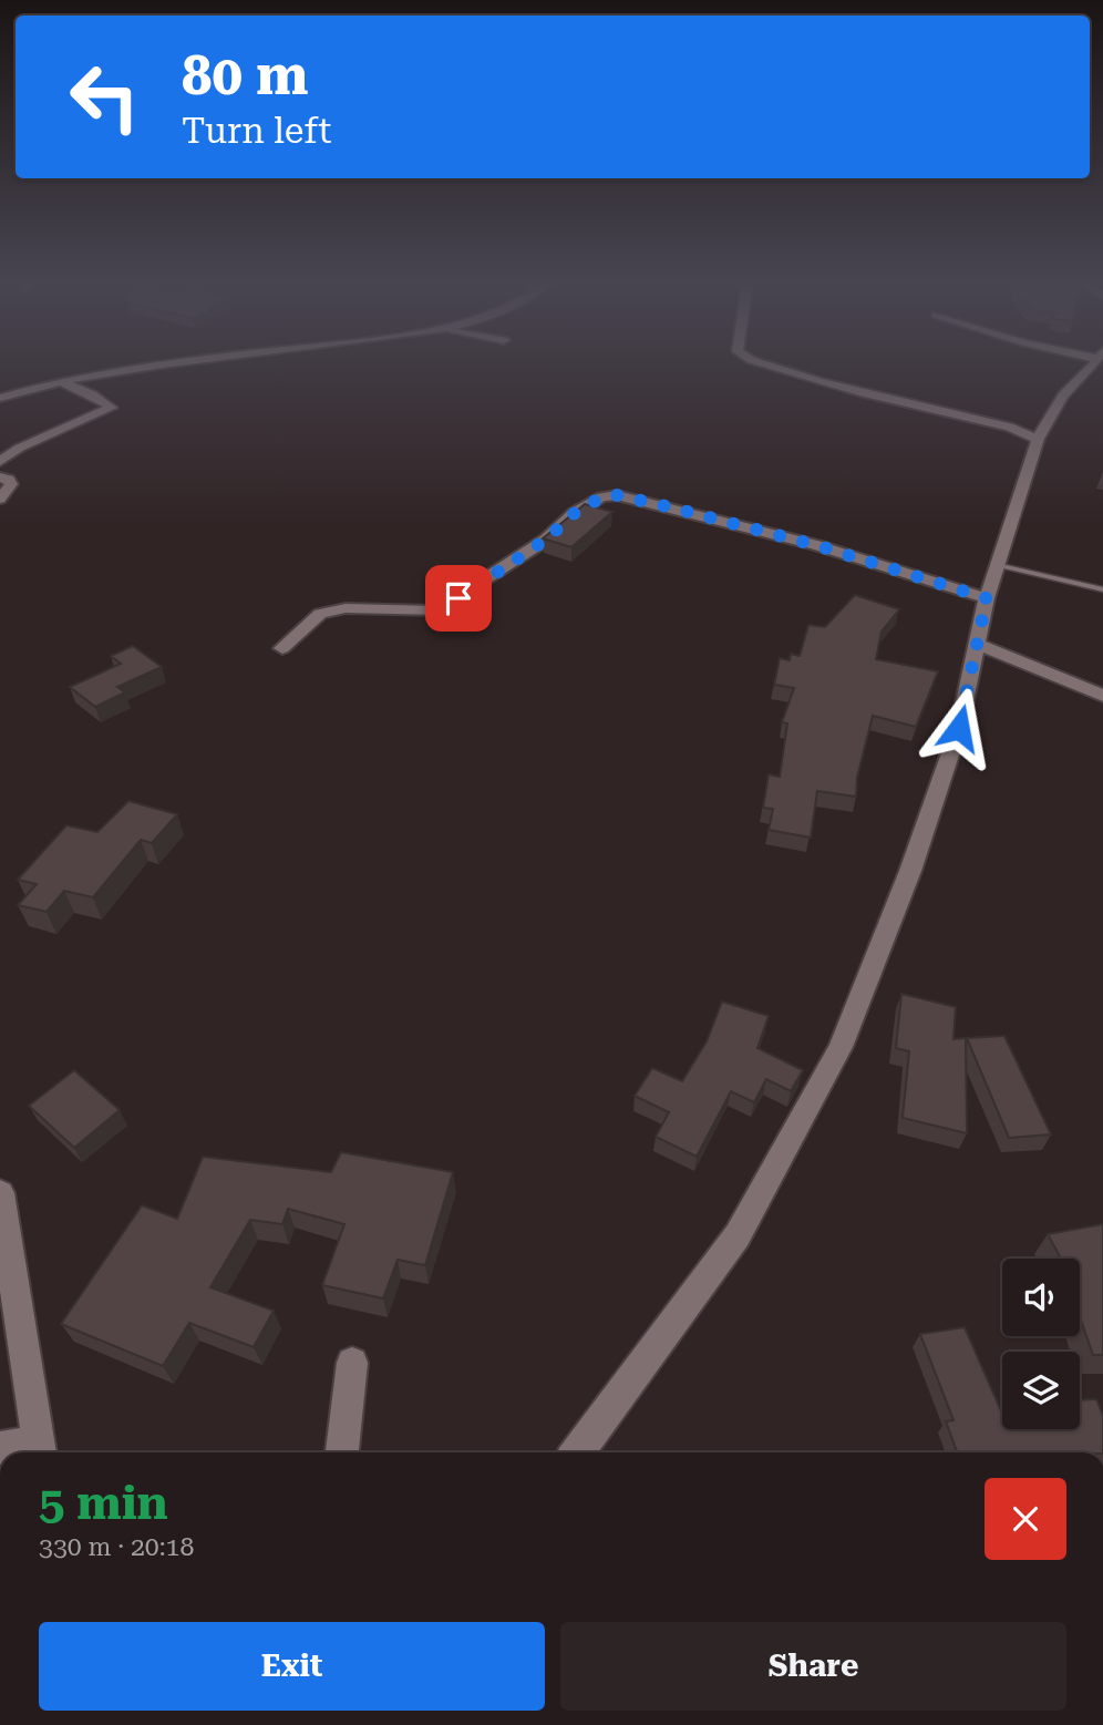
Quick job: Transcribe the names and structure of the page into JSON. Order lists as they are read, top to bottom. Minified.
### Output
{"page":{"turn":["80 m","Turn left"],"heading":["5 min","330 m · 20:18"],"buttons":["Exit","Share"]}}
